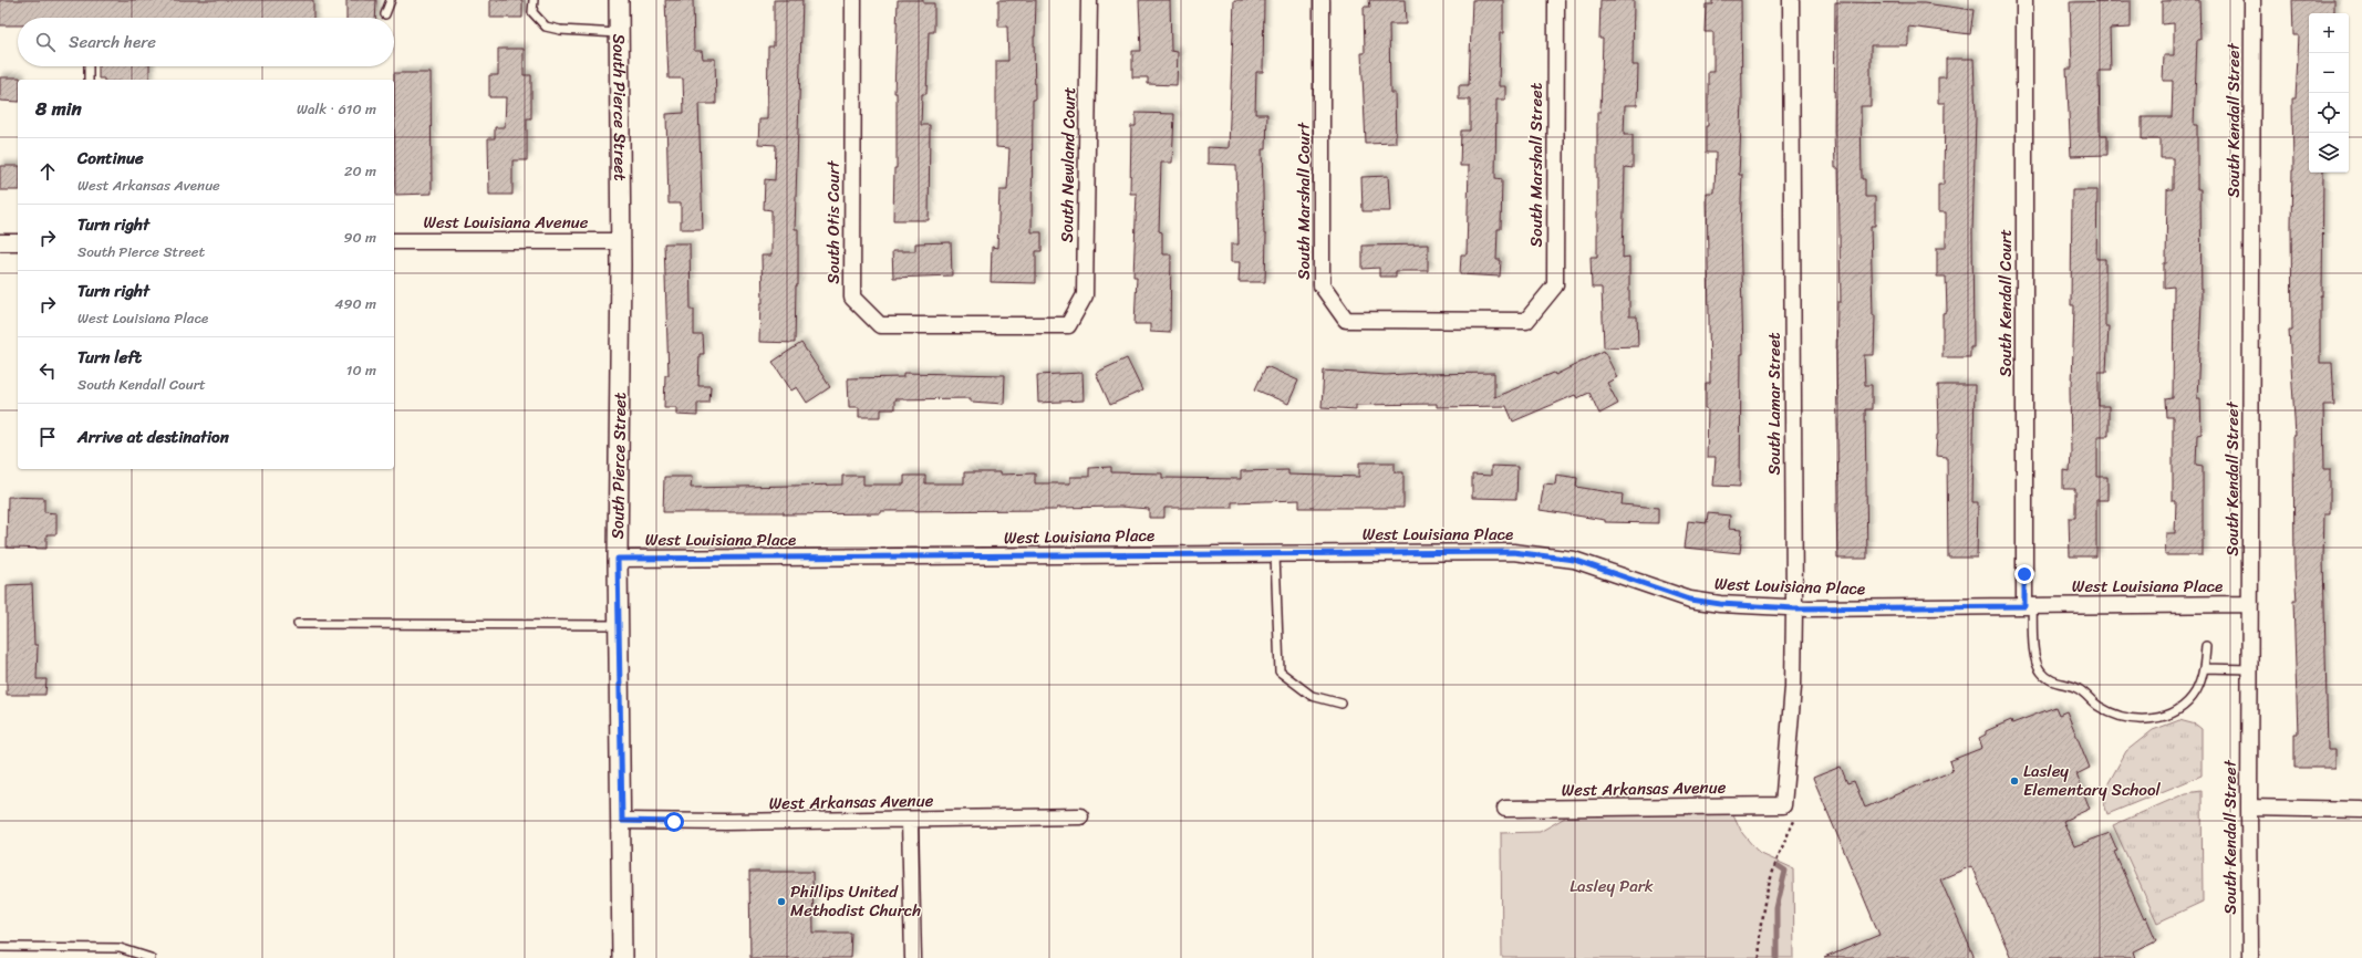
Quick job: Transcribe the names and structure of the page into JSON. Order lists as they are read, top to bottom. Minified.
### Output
{"streets":{"street":["South Pierce Street","South Kendall Street","South Newland Court","South Marshall Street","South Marshall Court","West Louisiana Avenue","South Otis Court","South Kendall Court","South Lamar Street","West Louisiana Place","West Arkansas Avenue"]},"crossings":[["South Pierce Street","West Louisiana Avenue"],["South Pierce Street","West Louisiana Place"],["South Pierce Street","West Arkansas Avenue"],["South Kendall Street","West Louisiana Place"],["South Newland Court","South Otis Court"],["South Marshall Street","South Marshall Court"],["South Kendall Court","West Louisiana Place"],["South Lamar Street","West Louisiana Place"],["South Lamar Street","West Arkansas Avenue"]],"parks":["Lasley Park"],"places":["Lasley Elementary School","Phillips United Methodist Church"],"page":{"map_buttons":["+","−"],"search":"Search here","heading":["8 min","Walk · 610 m"],"list":[["Continue","West Arkansas Avenue","20 m"],["Turn right","South Pierce Street","90 m"],["Turn right","West Louisiana Place","490 m"],["Turn left","South Kendall Court","10 m"],"Arrive at destination"]}}
